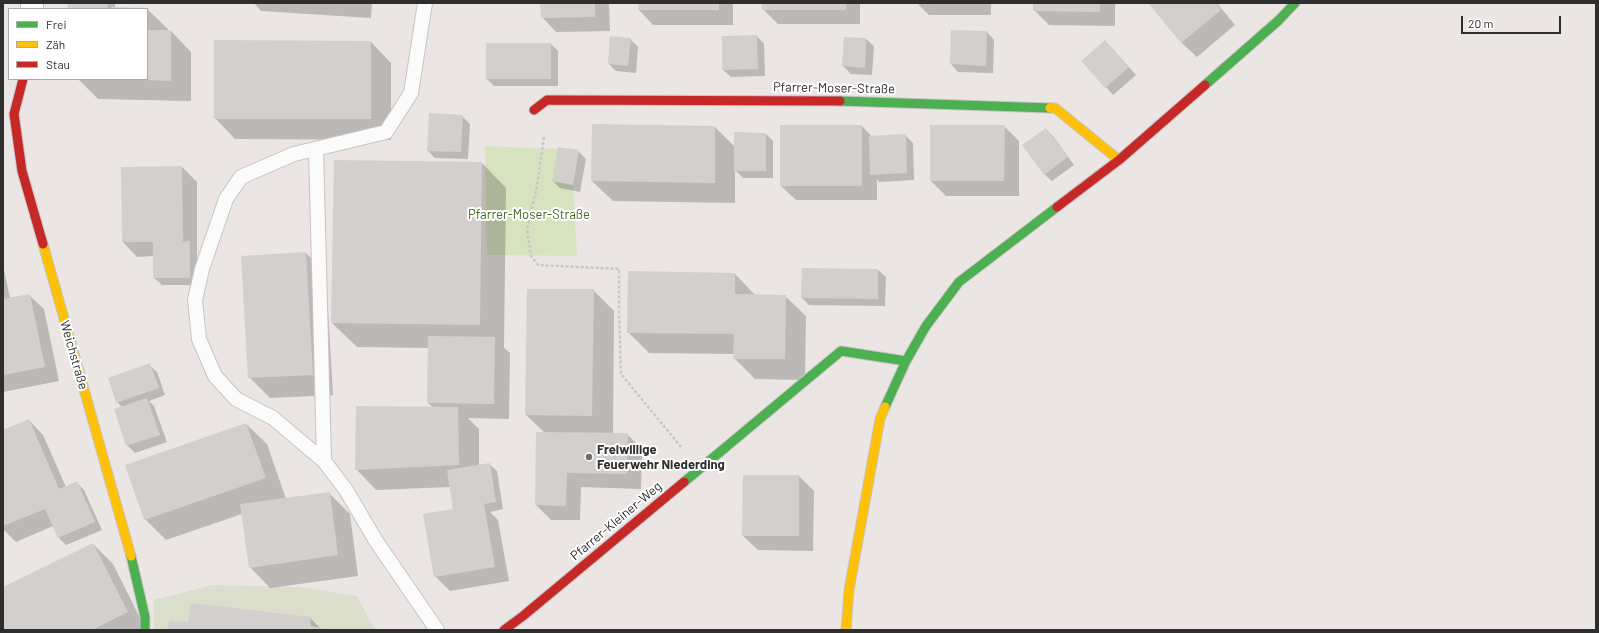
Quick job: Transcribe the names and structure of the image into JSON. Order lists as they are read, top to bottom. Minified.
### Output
{"streets":{"street":["Pfarrer-Moser-Straße","Weichstraße","Pfarrer-Kleiner-Weg"]},"parks":["Pfarrer-Moser-Straße"],"places":["Freiwillige Feuerwehr Niederding"],"legend":["Frei","Zäh","Stau"],"scale_bar":"20 m"}
